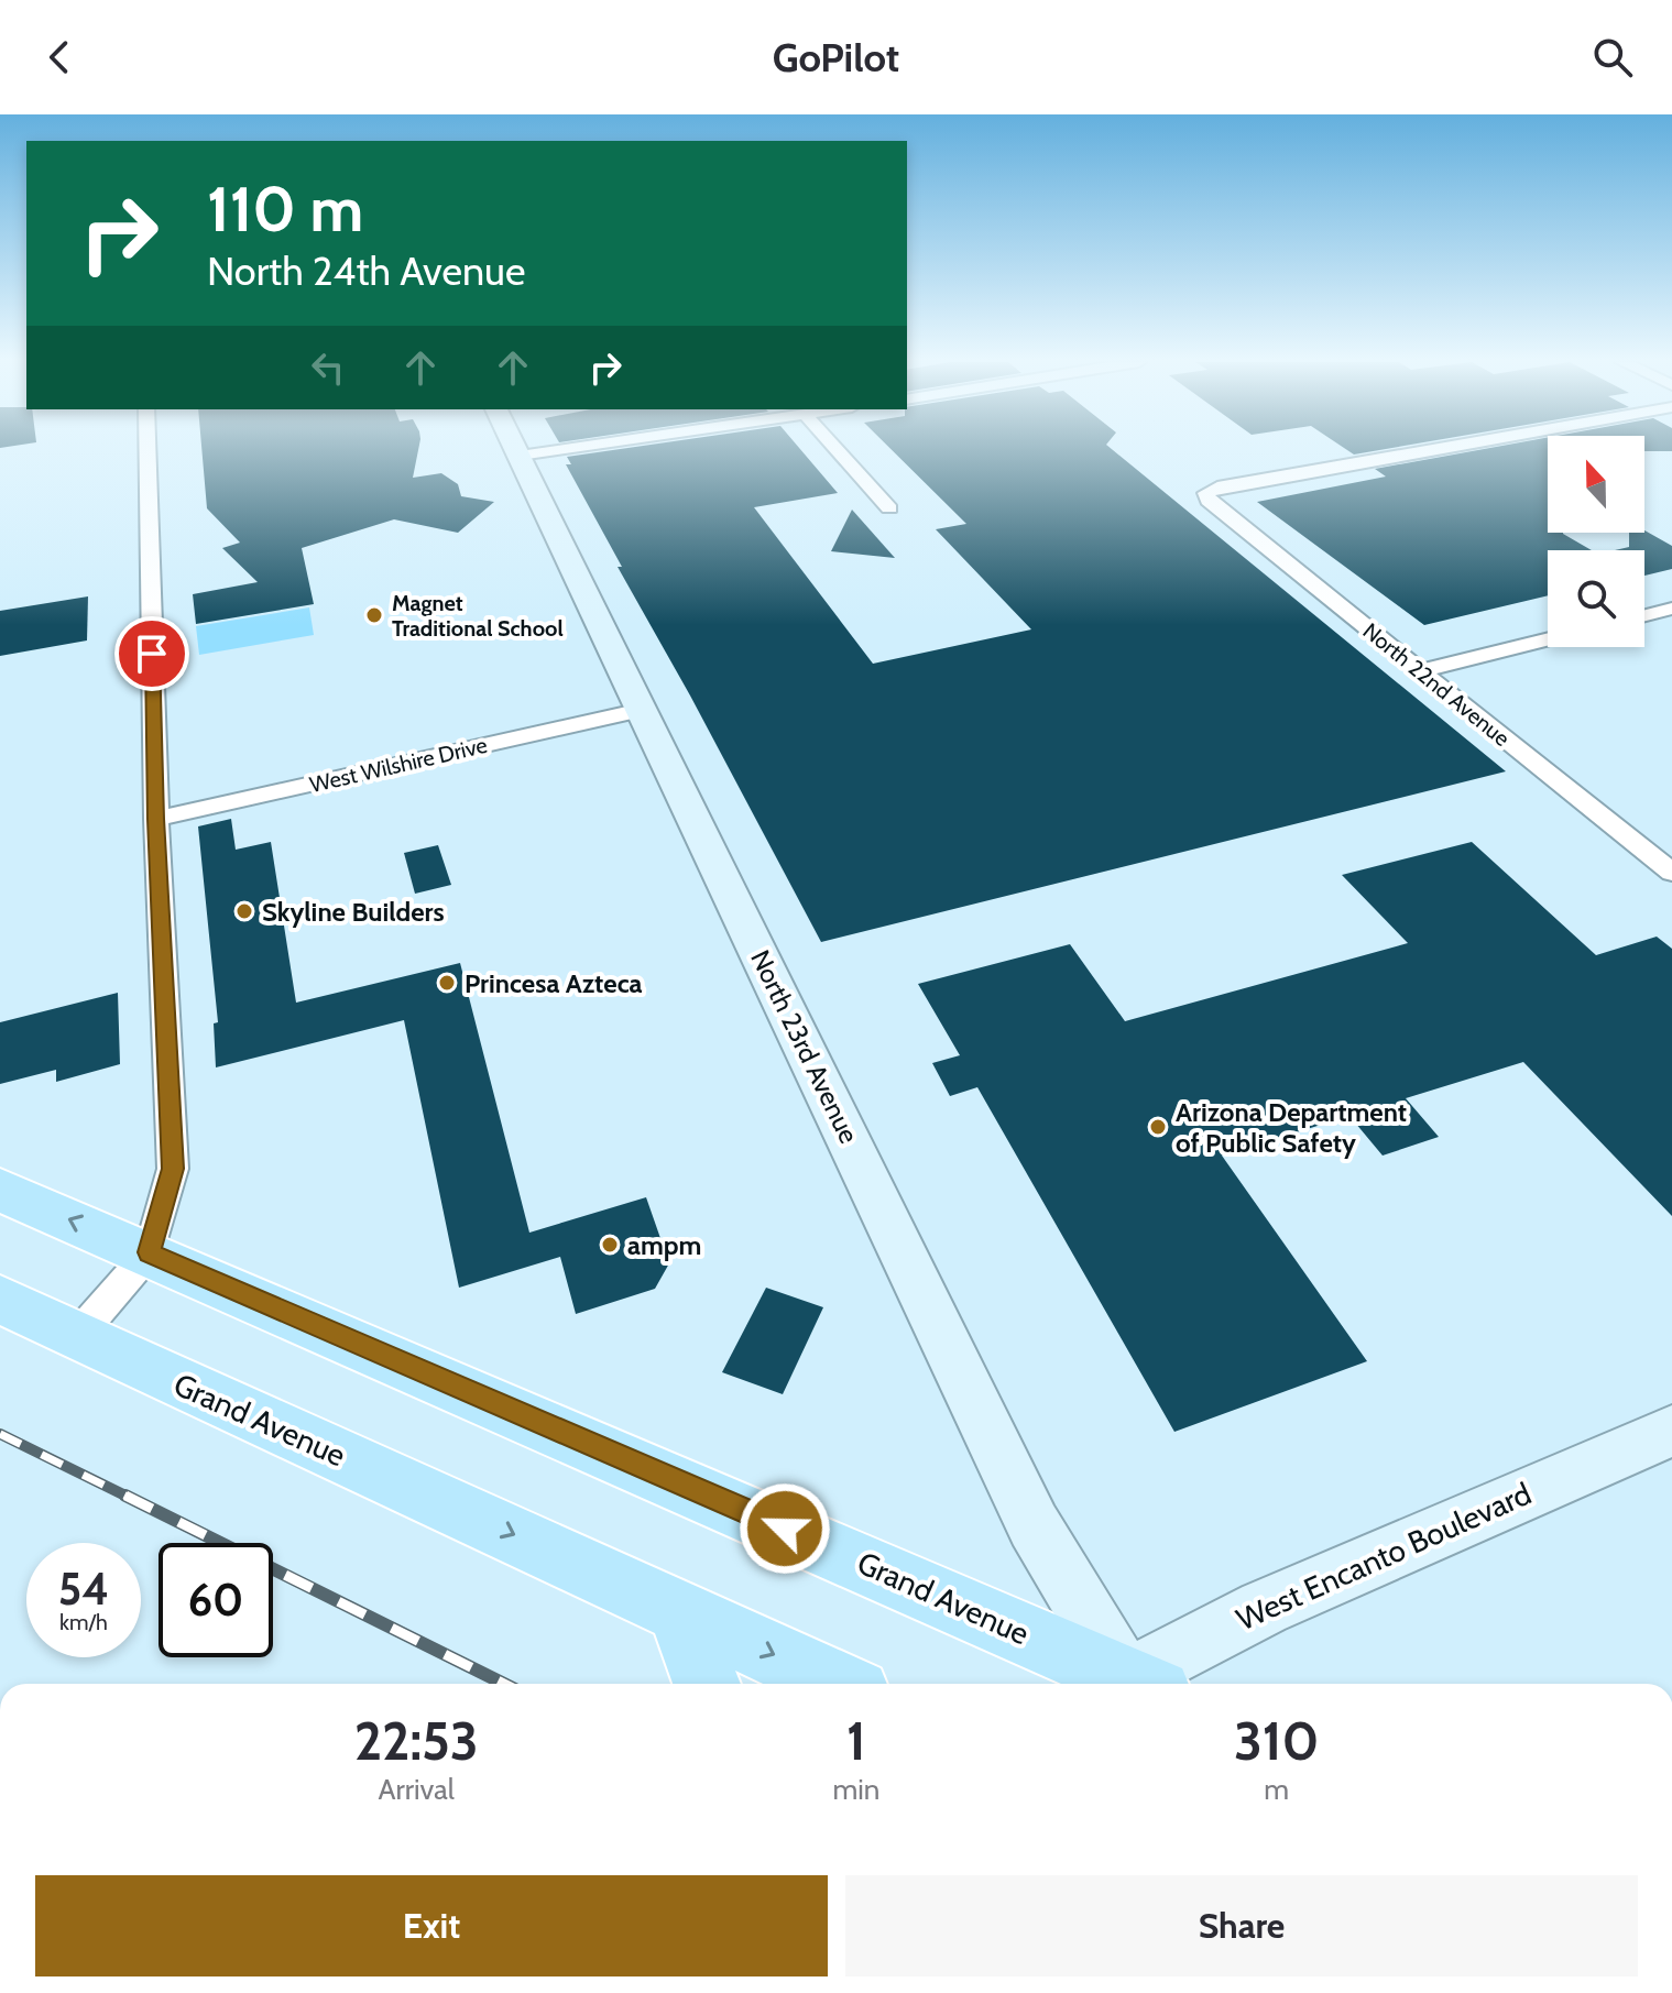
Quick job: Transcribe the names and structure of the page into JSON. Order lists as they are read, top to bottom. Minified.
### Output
{"streets":{"main road":["Grand Avenue"],"street":["North 22nd Avenue","West Wilshire Drive","North 23rd Avenue","West Encanto Boulevard"]},"crossings":[["West Wilshire Drive","North 23rd Avenue"]],"places":["Magnet Traditional School","Skyline Builders","Princesa Azteca","Arizona Department of Public Safety","ampm"],"north":"top","page":{"header":"GoPilot","turn":["110 m","North 24th Avenue"],"speed":"54 km/h","limit":"60","eta":["22:53","Arrival","1","min","310","m"],"buttons":["Exit","Share"]}}
